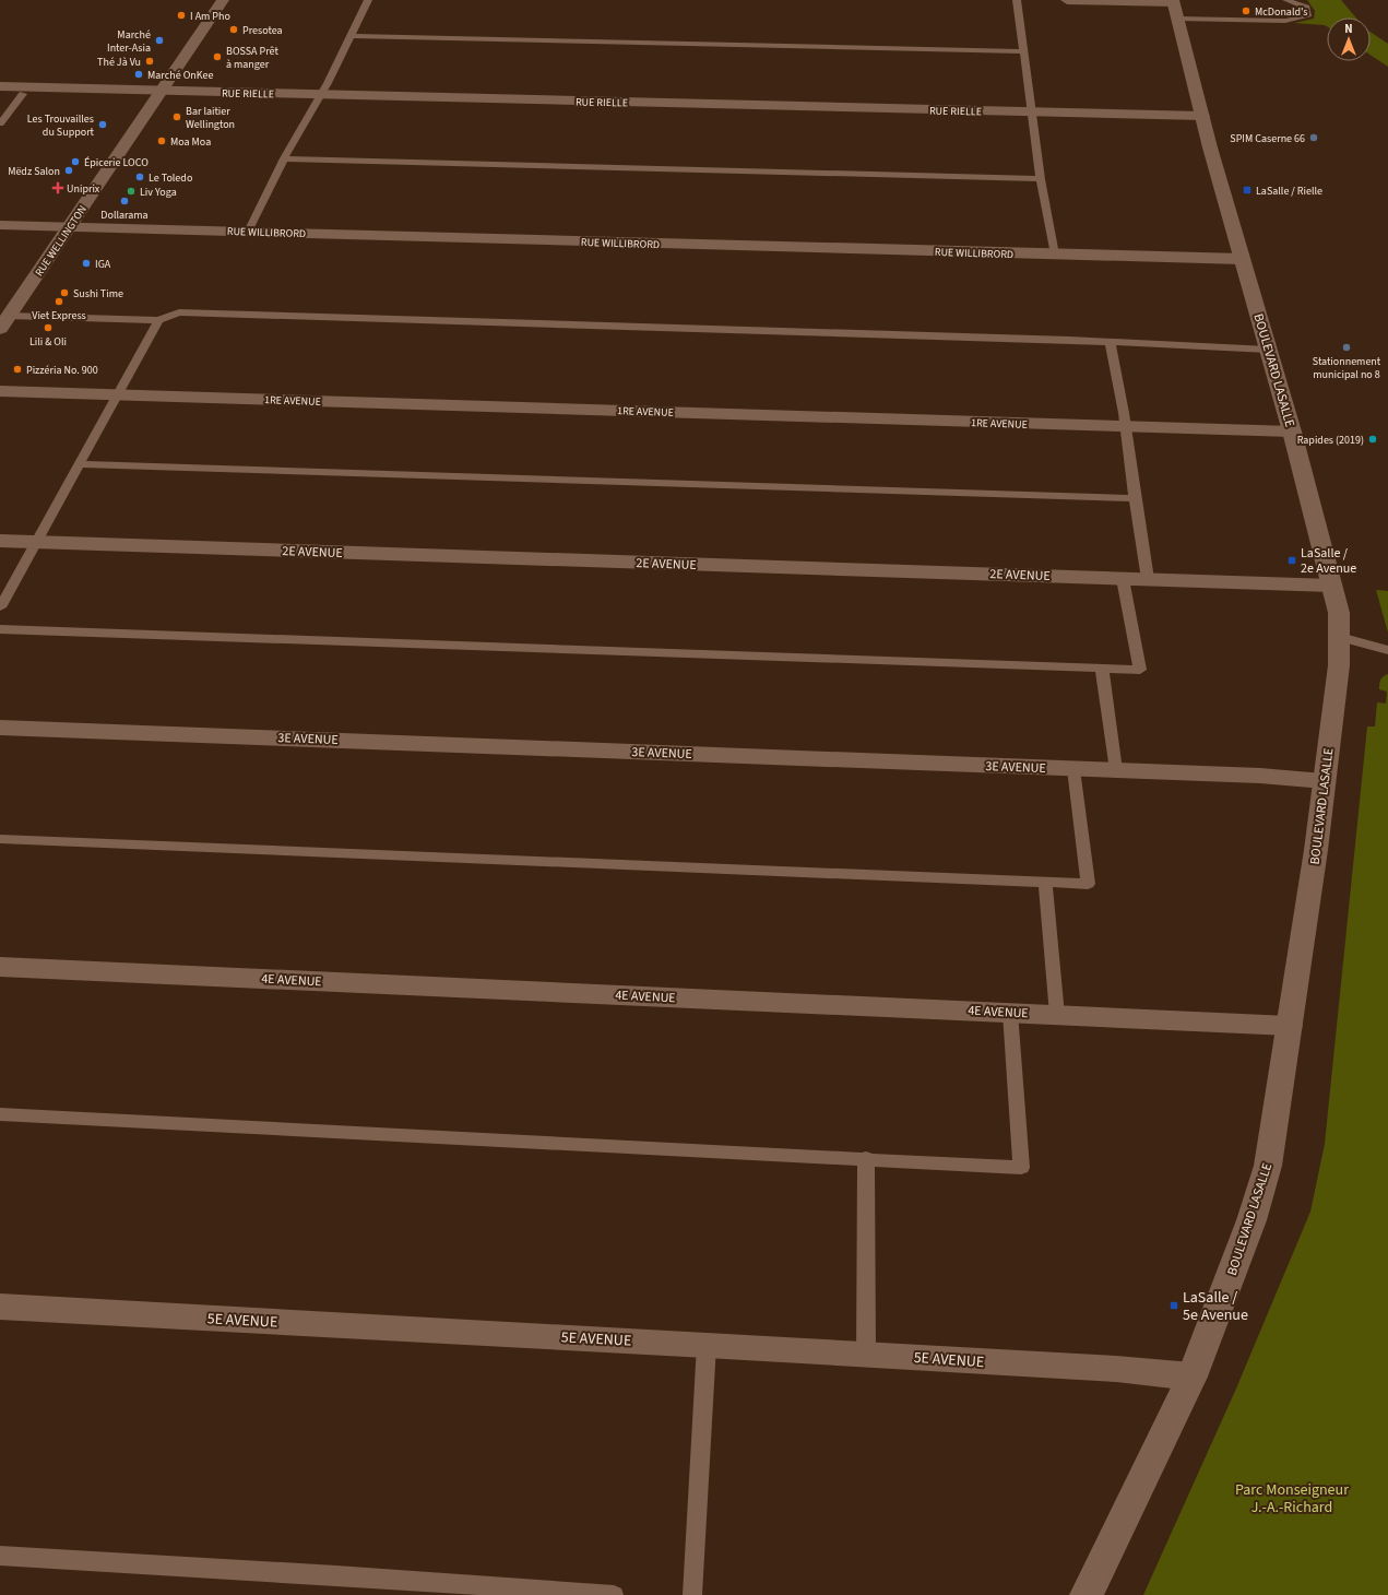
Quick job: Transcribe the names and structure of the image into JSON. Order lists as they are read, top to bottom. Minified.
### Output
{"streets":{"street":["RUE RIELLE","RUE WILLIBRORD","RUE WELLINGTON","BOULEVARD LASALLE","1RE AVENUE","2E AVENUE","3E AVENUE","4E AVENUE","5E AVENUE"]},"crossings":[["RUE RIELLE","RUE WELLINGTON"],["RUE RIELLE","BOULEVARD LASALLE"],["RUE WILLIBRORD","RUE WELLINGTON"],["RUE WILLIBRORD","BOULEVARD LASALLE"],["BOULEVARD LASALLE","1RE AVENUE"],["BOULEVARD LASALLE","2E AVENUE"],["BOULEVARD LASALLE","3E AVENUE"],["BOULEVARD LASALLE","4E AVENUE"],["BOULEVARD LASALLE","5E AVENUE"]],"parks":["Parc Monseigneur J.-A.-Richard"],"places":{"other":["McDonald's","I Am Pho","Presotea","Marché Inter-Asia","BOSSA Prêt à manger","Thé Jà Vu","Marché OnKee","Bar laitier Wellington","Les Trouvailles du Support","SPIM Caserne 66","Moa Moa","Épicerie LOCO","Mëdz Salon","Le Toledo","Liv Yoga","Dollarama","IGA","Sushi Time","Viet Express","Lili & Oli","Stationnement municipal no 8","Pizzéria No. 900","Rapides (2019)"],"health":["Uniprix"],"transit":["LaSalle / Rielle","LaSalle / 2e Avenue","LaSalle / 5e Avenue"]},"north":"top"}
